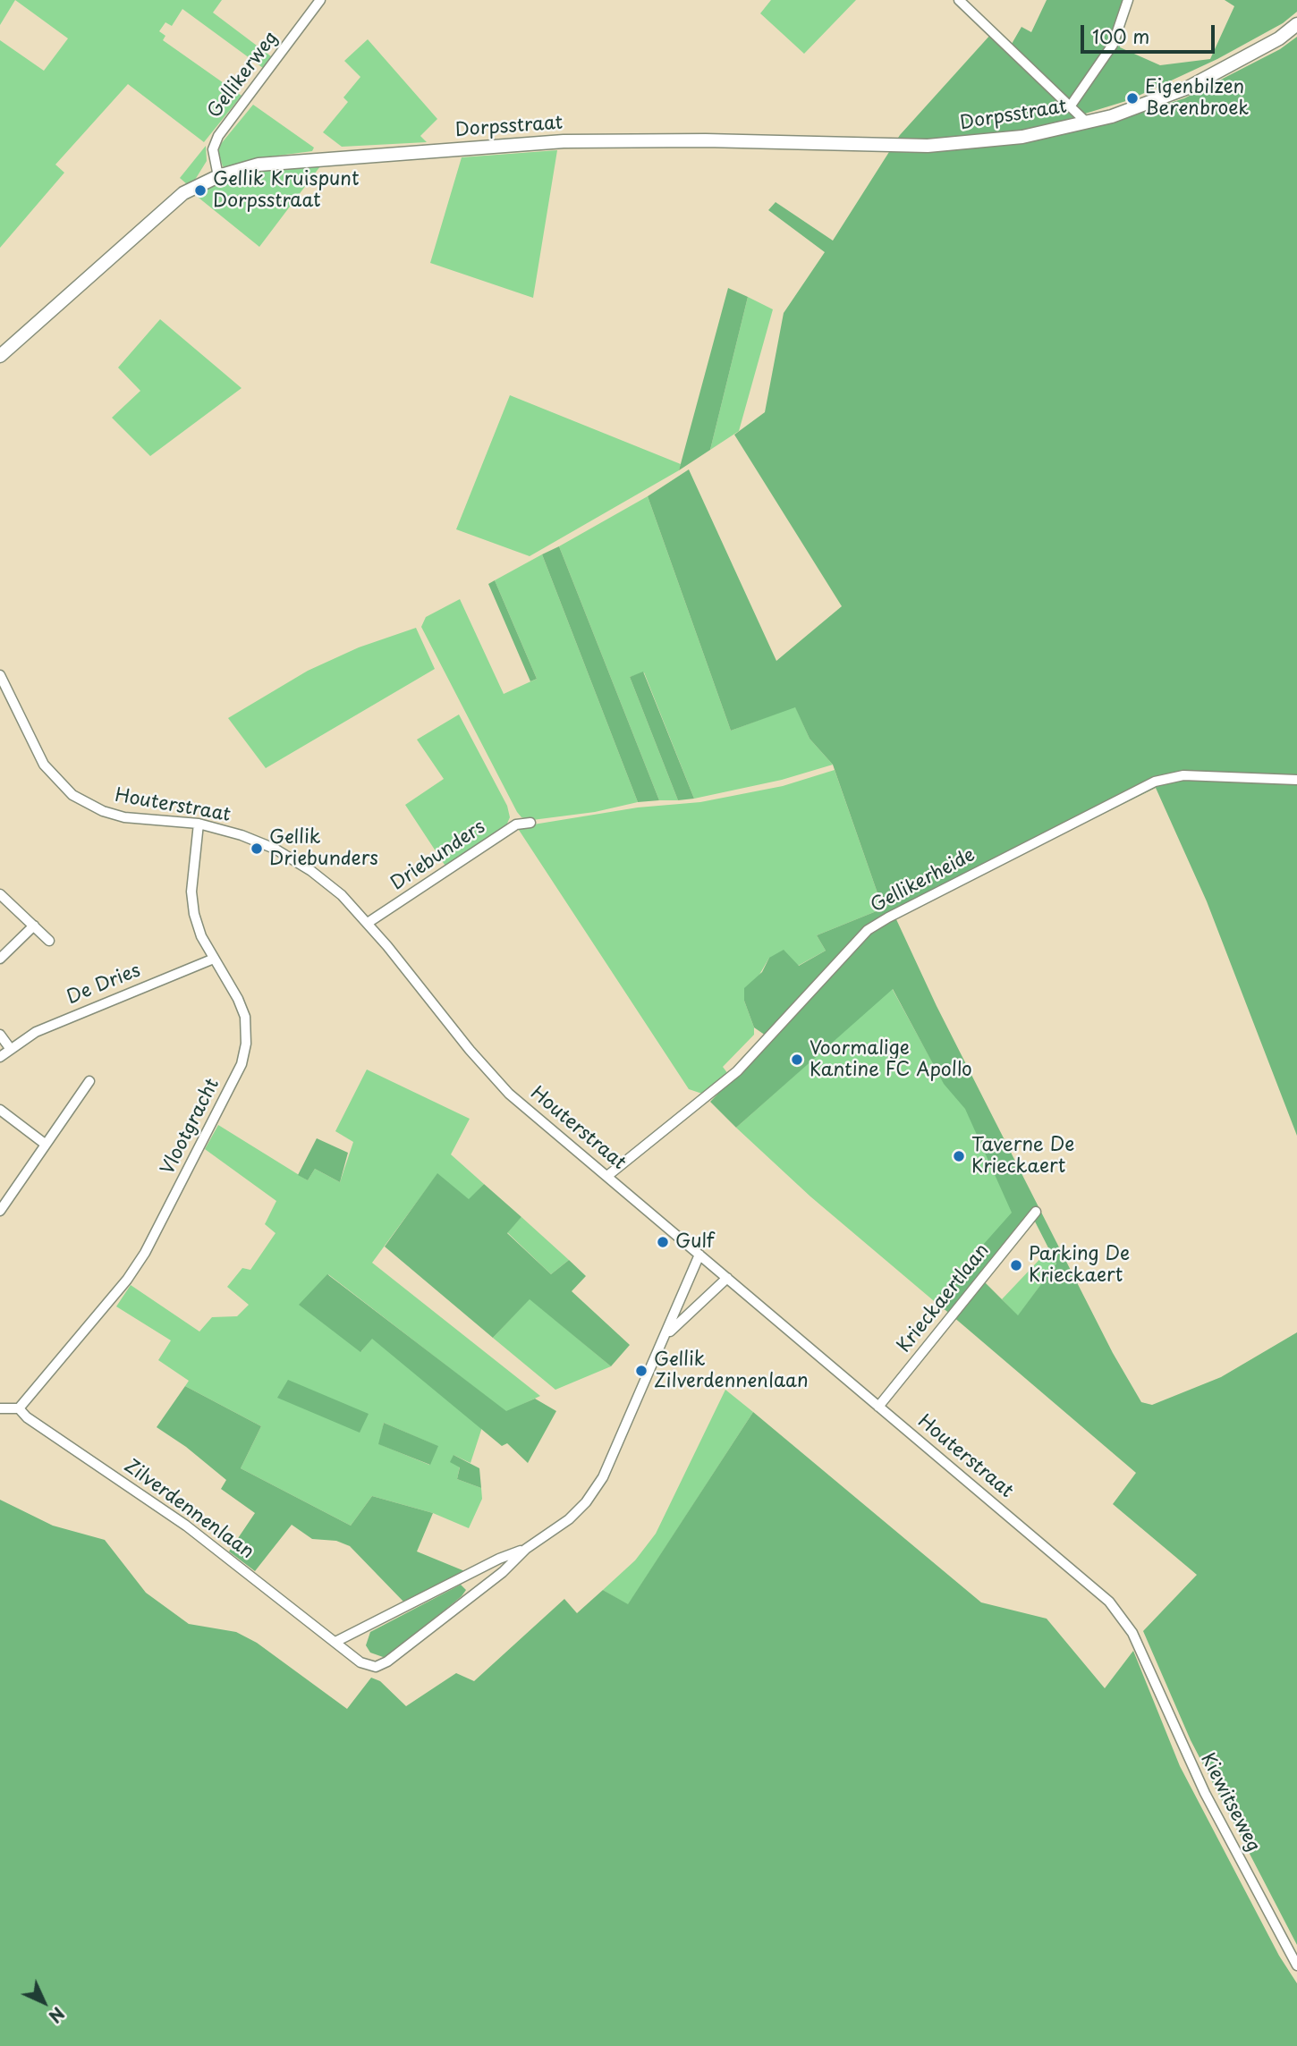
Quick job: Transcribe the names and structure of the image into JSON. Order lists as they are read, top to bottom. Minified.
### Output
{"streets":{"street":["Gellikerweg","Dorpsstraat","Houterstraat","Driebunders","Gellikerheide","De Dries","Vlootgracht","Krieckaertlaan","Zilverdennenlaan","Kiewitseweg"]},"crossings":[["Gellikerweg","Dorpsstraat"],["Houterstraat","Driebunders"],["Houterstraat","Gellikerheide"],["Houterstraat","Vlootgracht"],["Houterstraat","Krieckaertlaan"],["Houterstraat","Zilverdennenlaan"],["Houterstraat","Kiewitseweg"],["De Dries","Vlootgracht"],["Vlootgracht","Zilverdennenlaan"]],"places":["Eigenbilzen Berenbroek","Gellik Kruispunt Dorpsstraat","Gellik Driebunders","Voormalige Kantine FC Apollo","Taverne De Krieckaert","Gulf","Parking De Krieckaert","Gellik Zilverdennenlaan"],"scale_bar":"100 m","north":"bottom right"}
